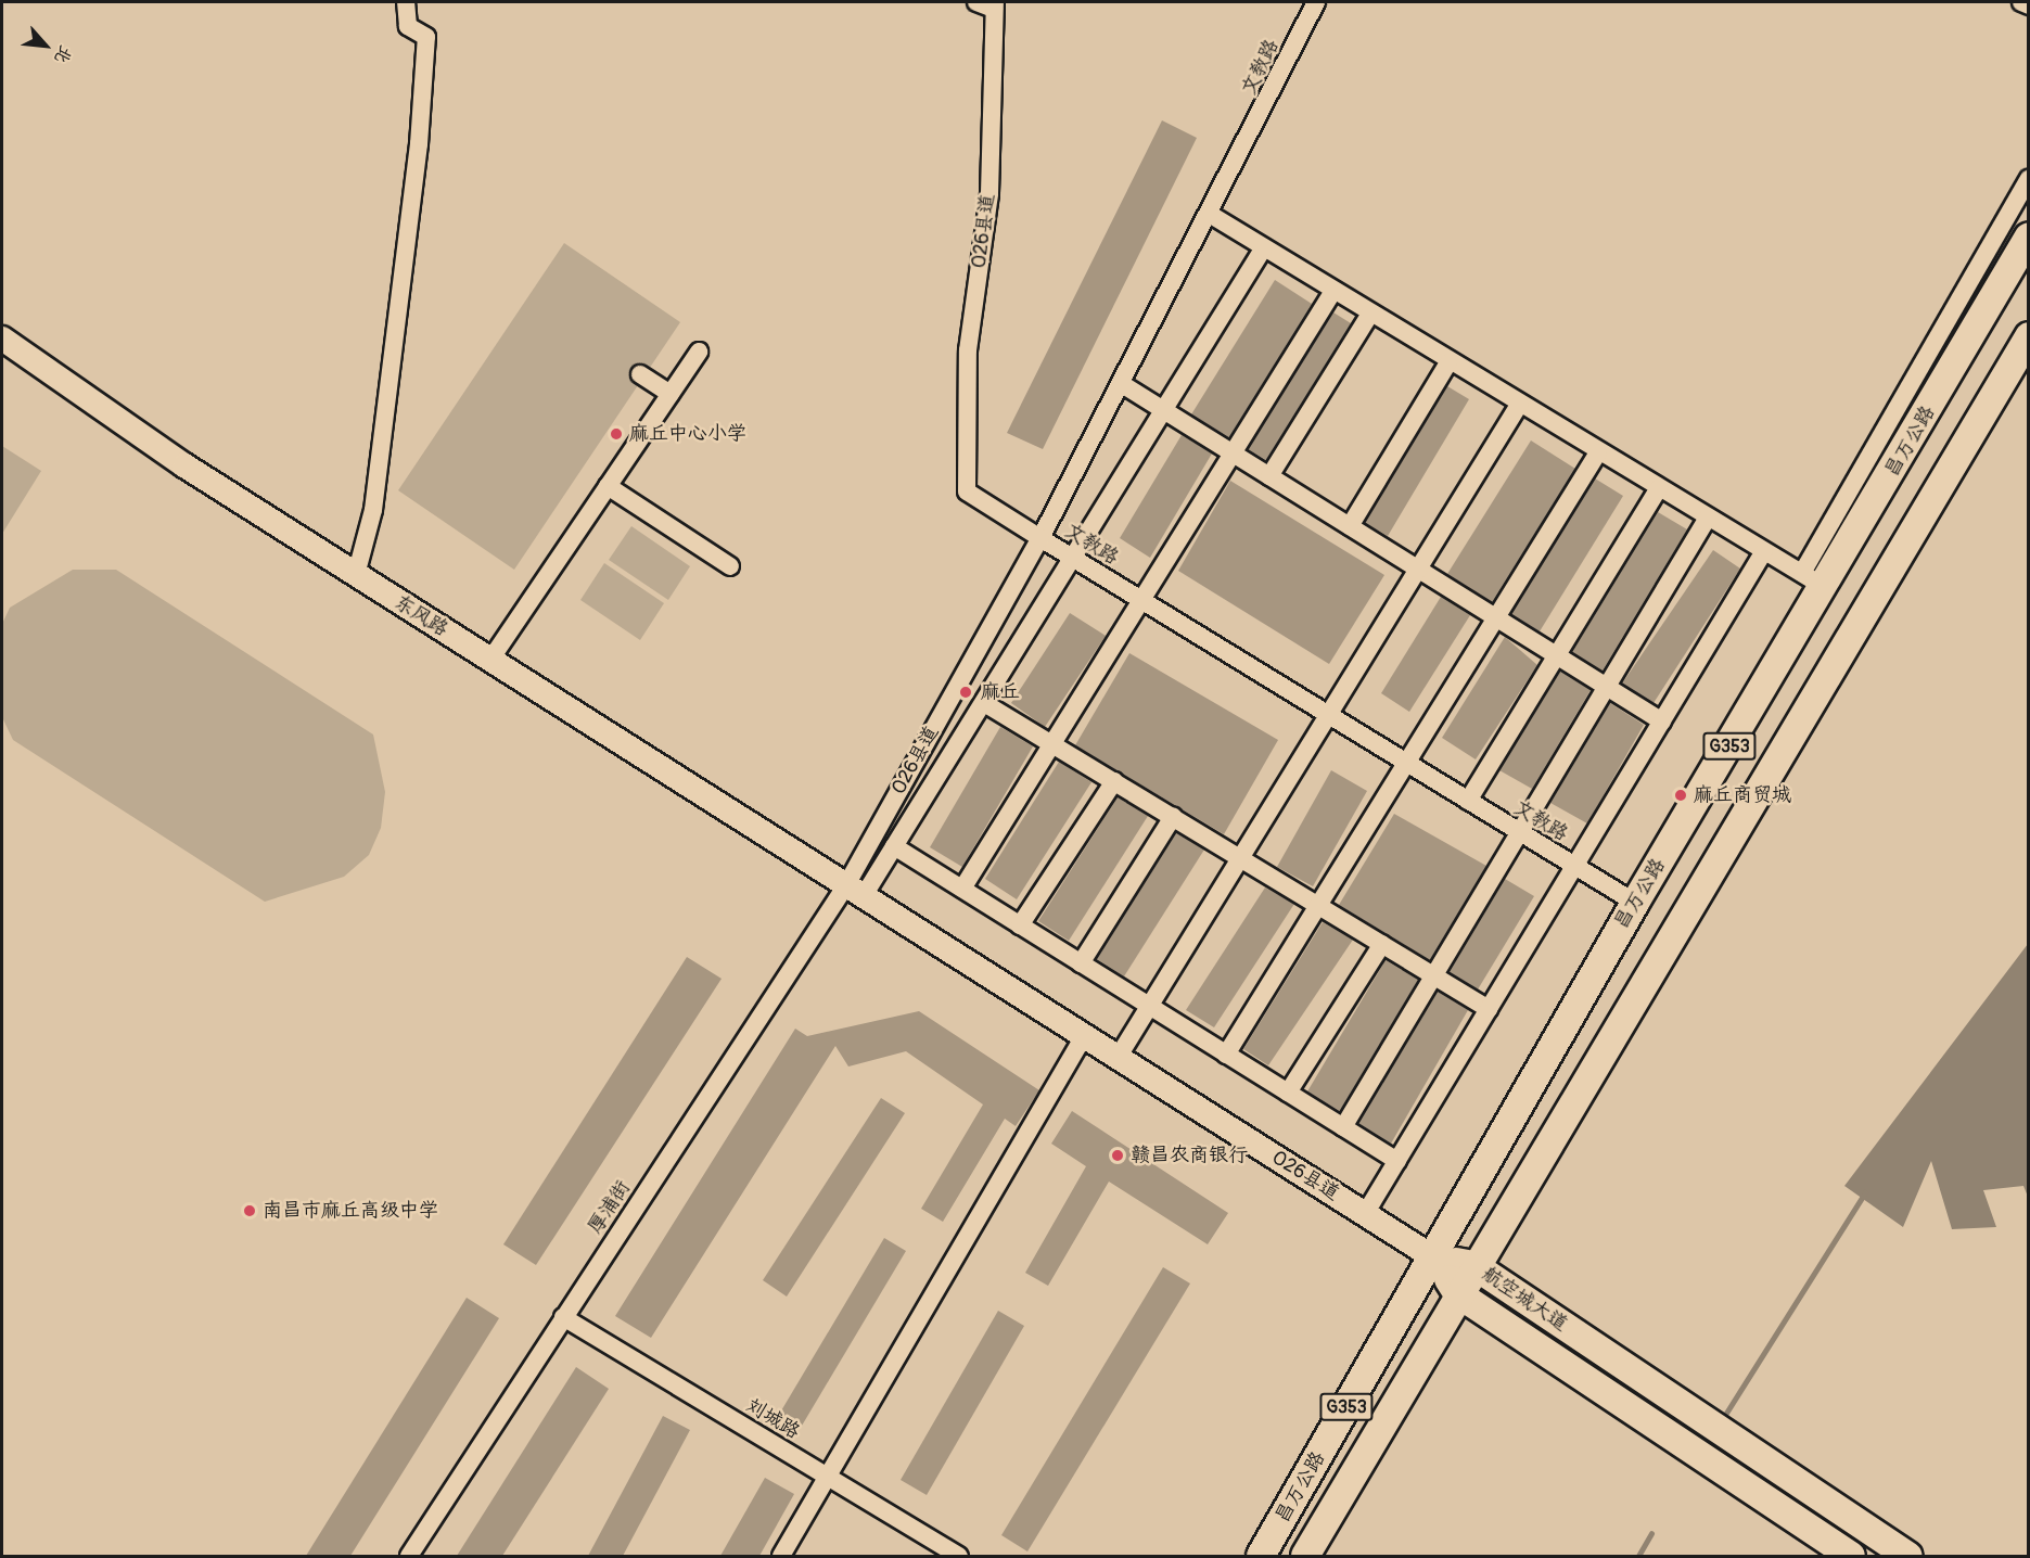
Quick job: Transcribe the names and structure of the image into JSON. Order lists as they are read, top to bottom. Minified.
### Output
{"streets":{"highway":["昌万公路","G353","航空城大道"],"main road":["026县道","东风路"],"street":["文教路","厚浦街","刘城路"]},"crossings":[["文教路","026县道"],["文教路","昌万公路"],["026县道","昌万公路"],["026县道","东风路"],["026县道","厚浦街"],["026县道","航空城大道"],["昌万公路","航空城大道"],["东风路","厚浦街"],["厚浦街","刘城路"]],"places":["麻丘中心小学","麻丘","麻丘商贸城","赣昌农商银行","南昌市麻丘高级中学"],"north":"bottom right"}
